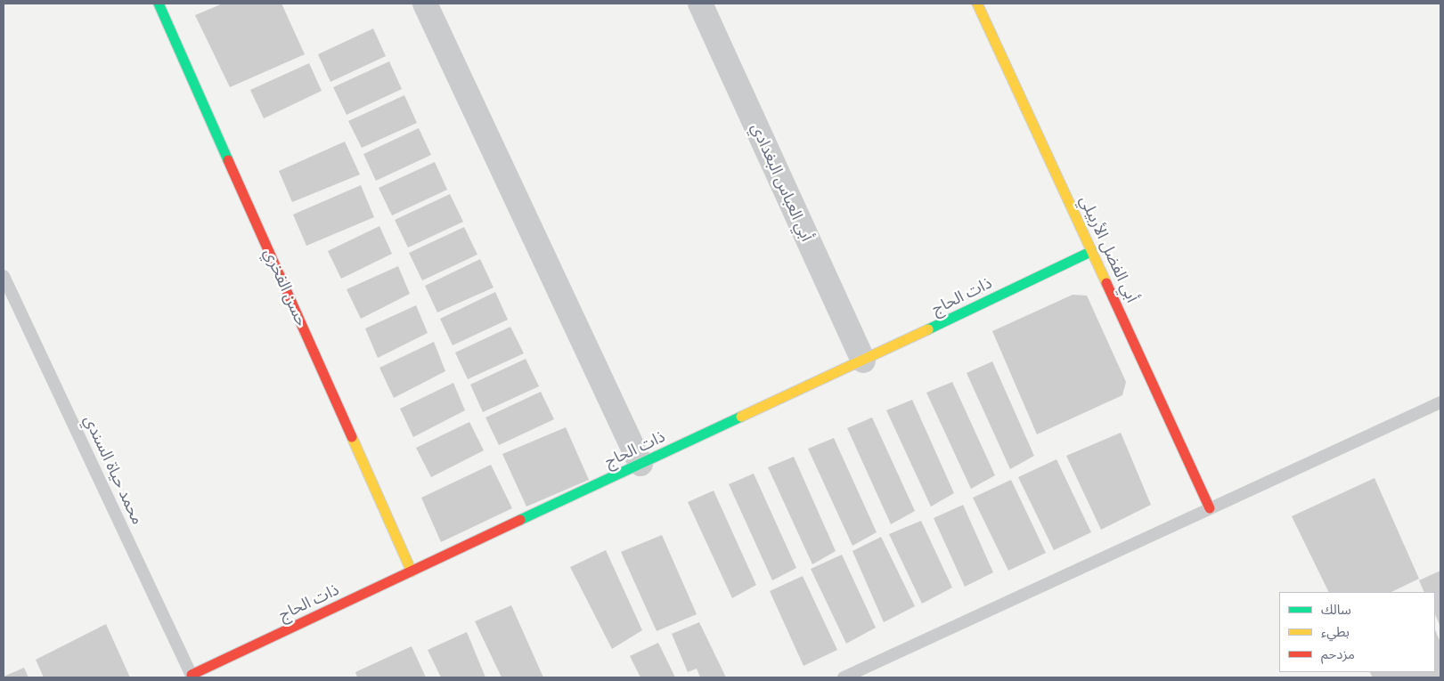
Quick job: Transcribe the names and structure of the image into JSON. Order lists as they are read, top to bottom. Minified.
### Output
{"streets":{"street":["أبي العباس البغدادي","أبي الفضل الأربيلي","حسن الفخري","ذات الحاج"],"lane":["محمد حياة السندي"]},"crossings":[["أبي العباس البغدادي","ذات الحاج"],["أبي الفضل الأربيلي","ذات الحاج"],["حسن الفخري","ذات الحاج"],["ذات الحاج","محمد حياة السندي"]],"legend":["سالك","بطيء","مزدحم"]}
